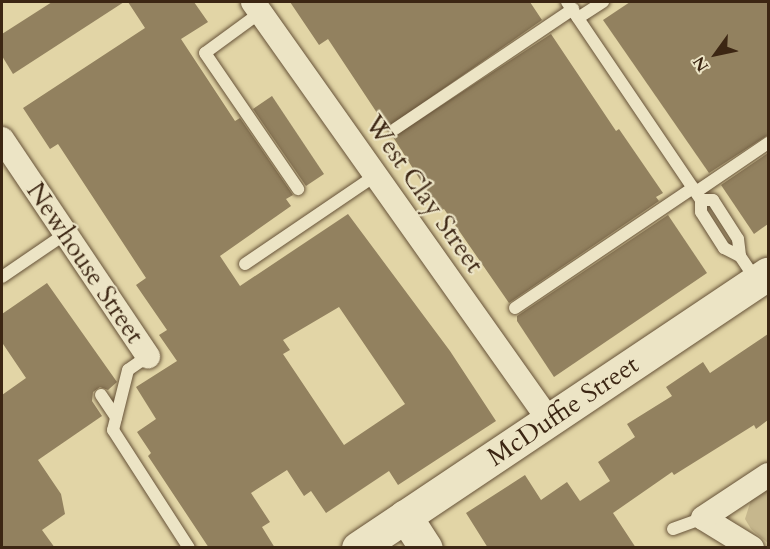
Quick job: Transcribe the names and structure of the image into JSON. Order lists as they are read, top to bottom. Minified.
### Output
{"streets":{"street":["West Clay Street","Newhouse Street","McDuffie Street"]},"crossings":[["West Clay Street","McDuffie Street"]],"north":"bottom left"}
